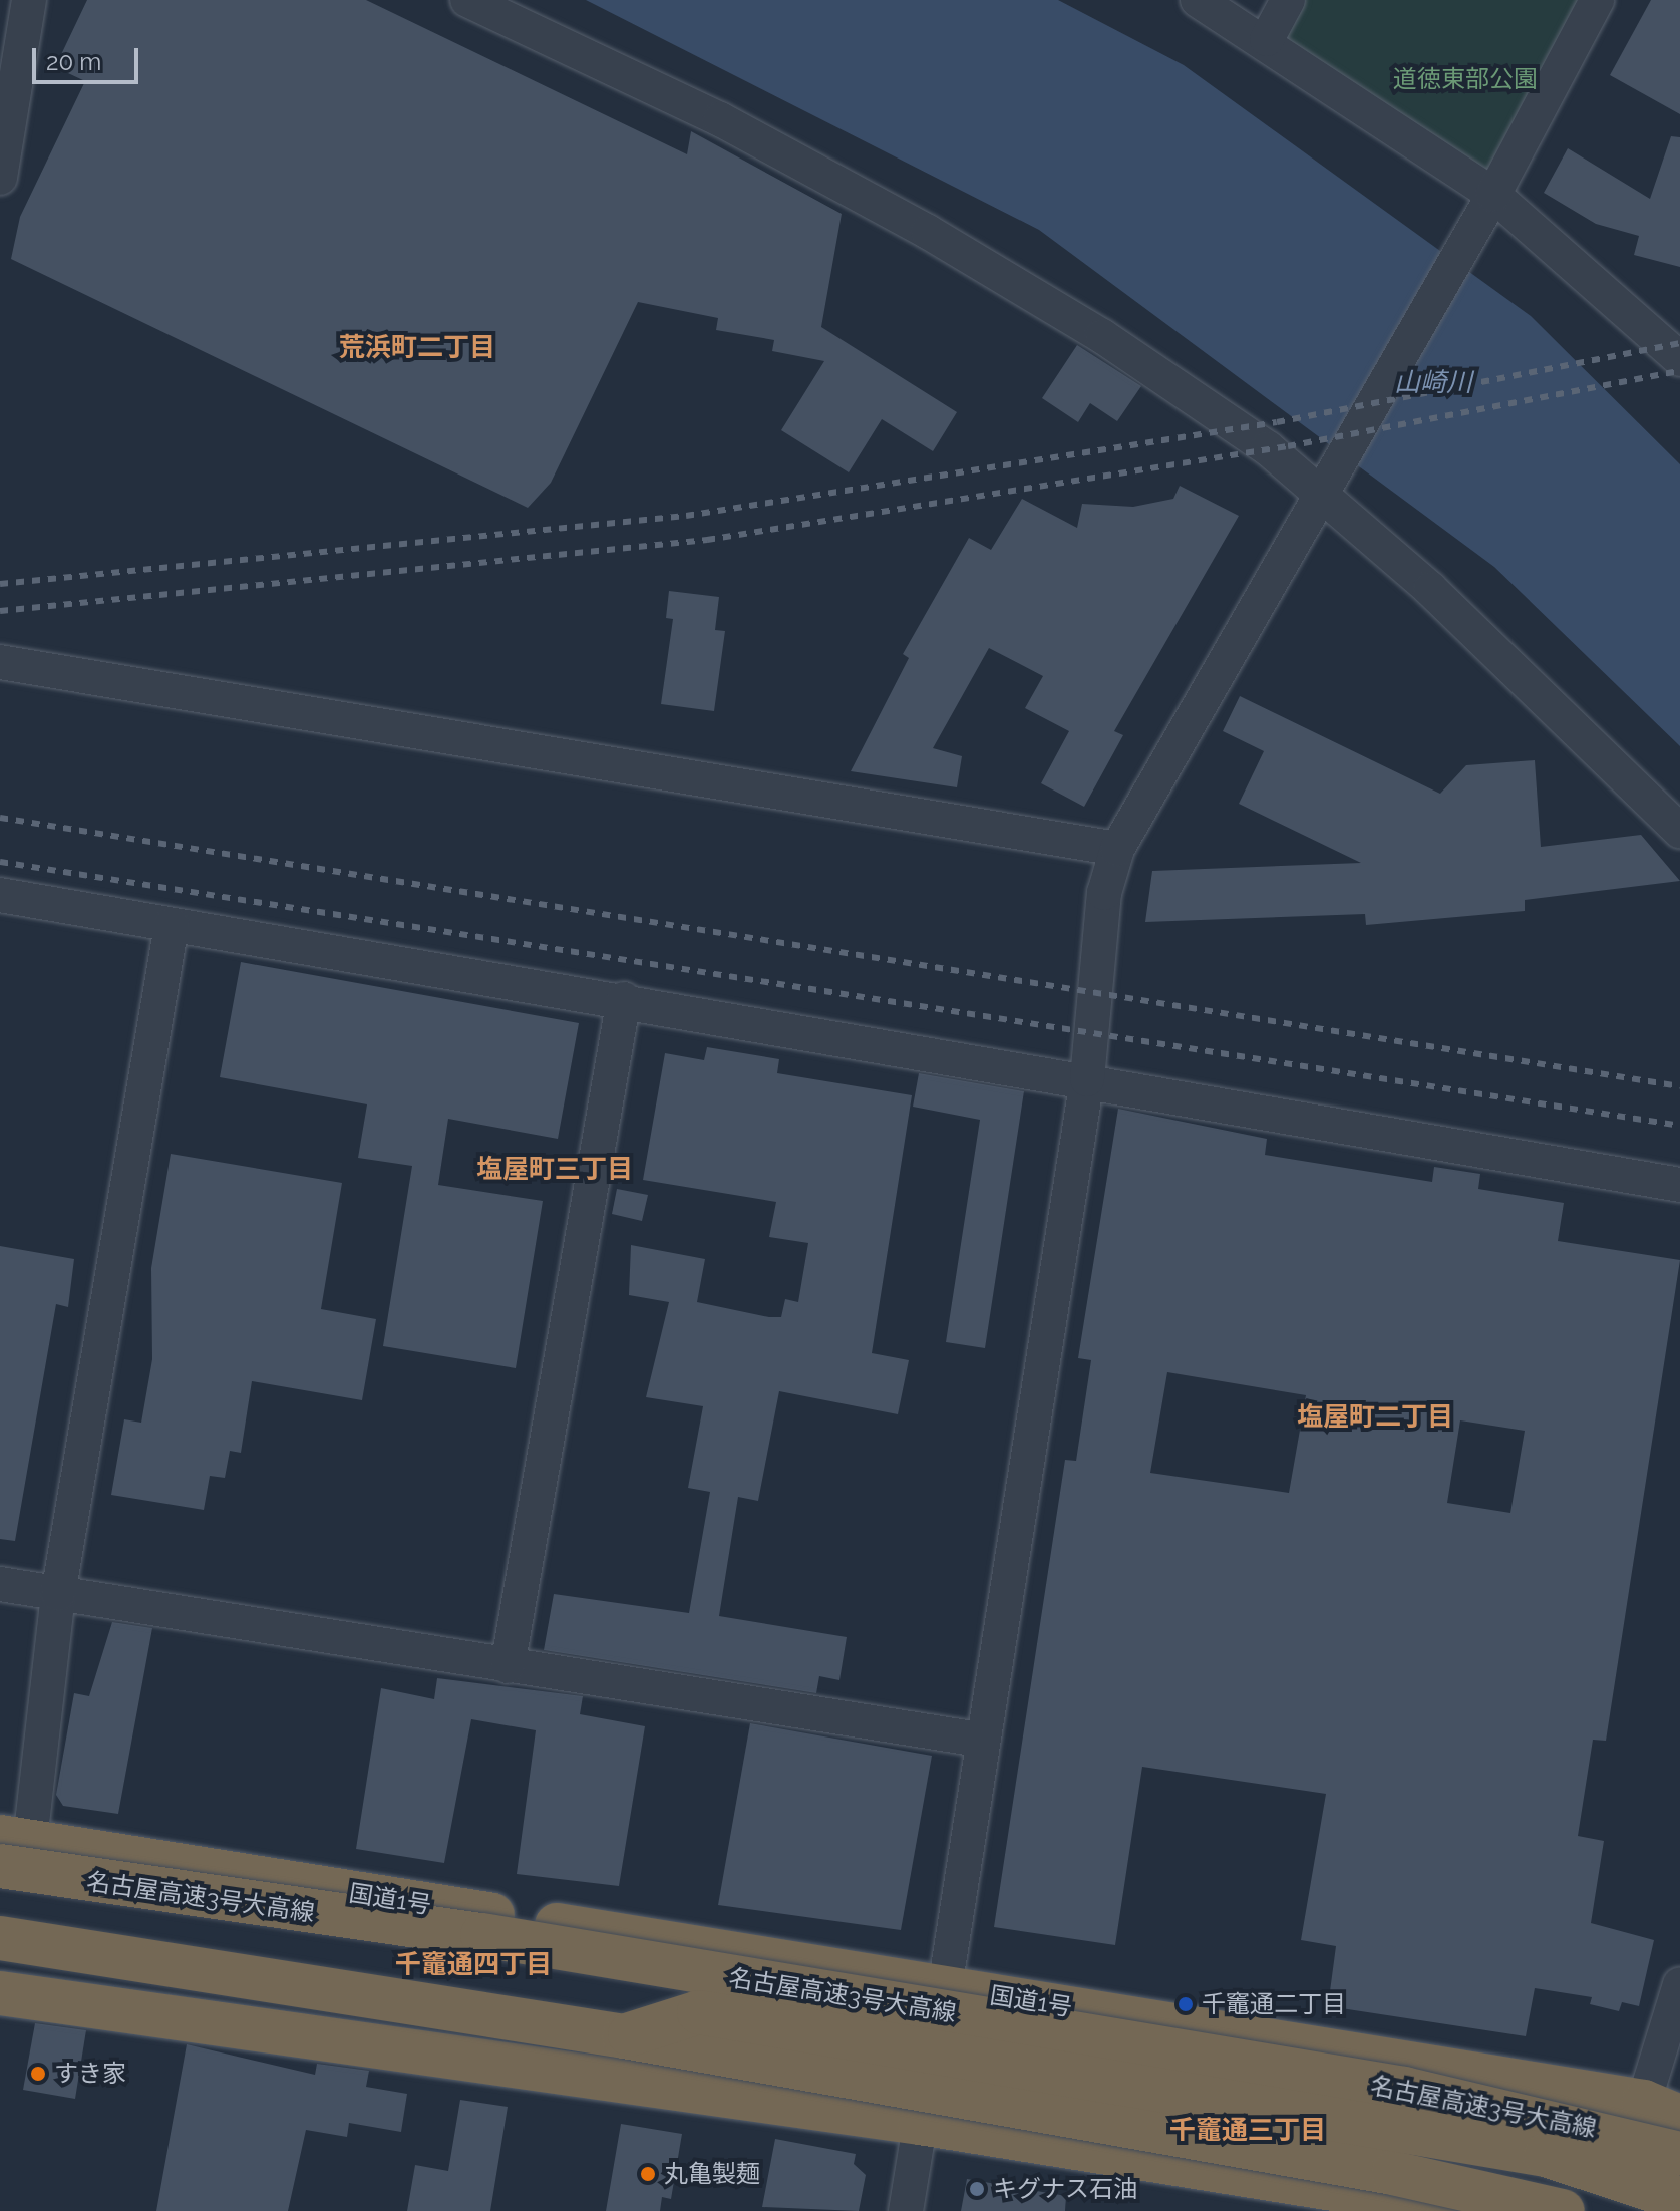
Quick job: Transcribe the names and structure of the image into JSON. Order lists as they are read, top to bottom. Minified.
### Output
{"streets":{"highway":["名古屋高速3号大高線","国道1号"]},"crossings":[["名古屋高速3号大高線","国道1号"]],"districts":["荒浜町二丁目","塩屋町三丁目","塩屋町二丁目","千竈通四丁目","千竈通三丁目"],"water":["山崎川"],"parks":["道徳東部公園"],"places":["千竈通二丁目","すき家","丸亀製麺","キグナス石油"],"scale_bar":"20 m"}
